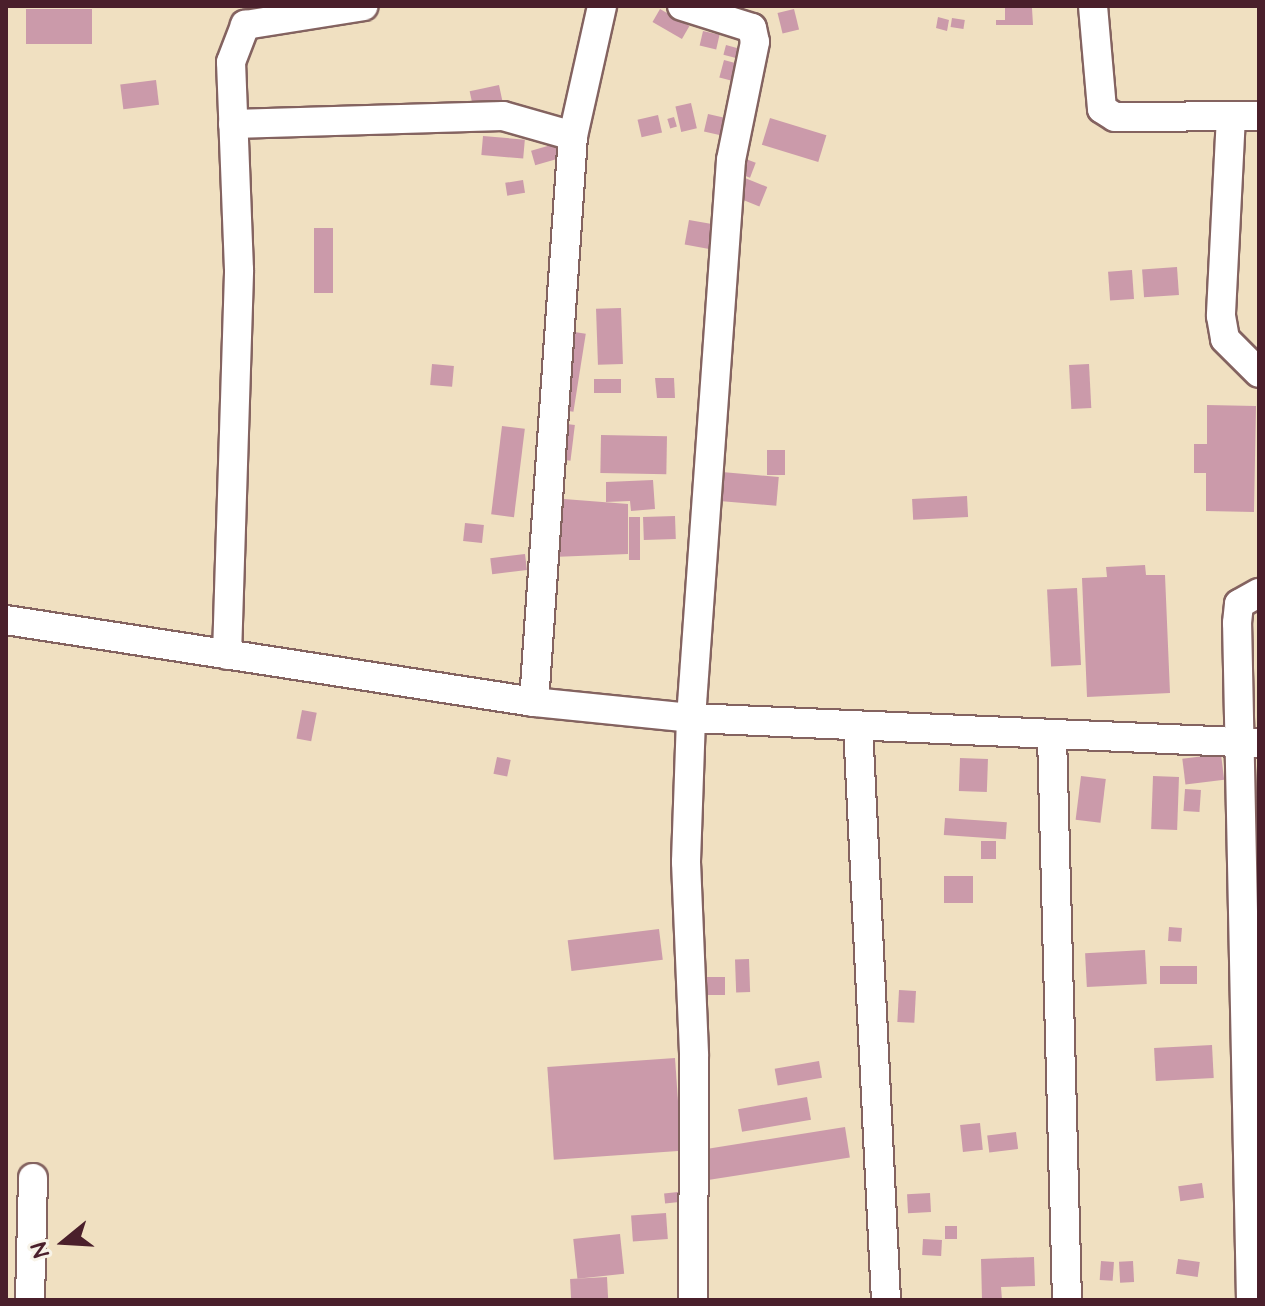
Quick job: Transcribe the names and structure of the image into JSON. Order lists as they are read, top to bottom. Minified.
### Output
{"north":"left"}
